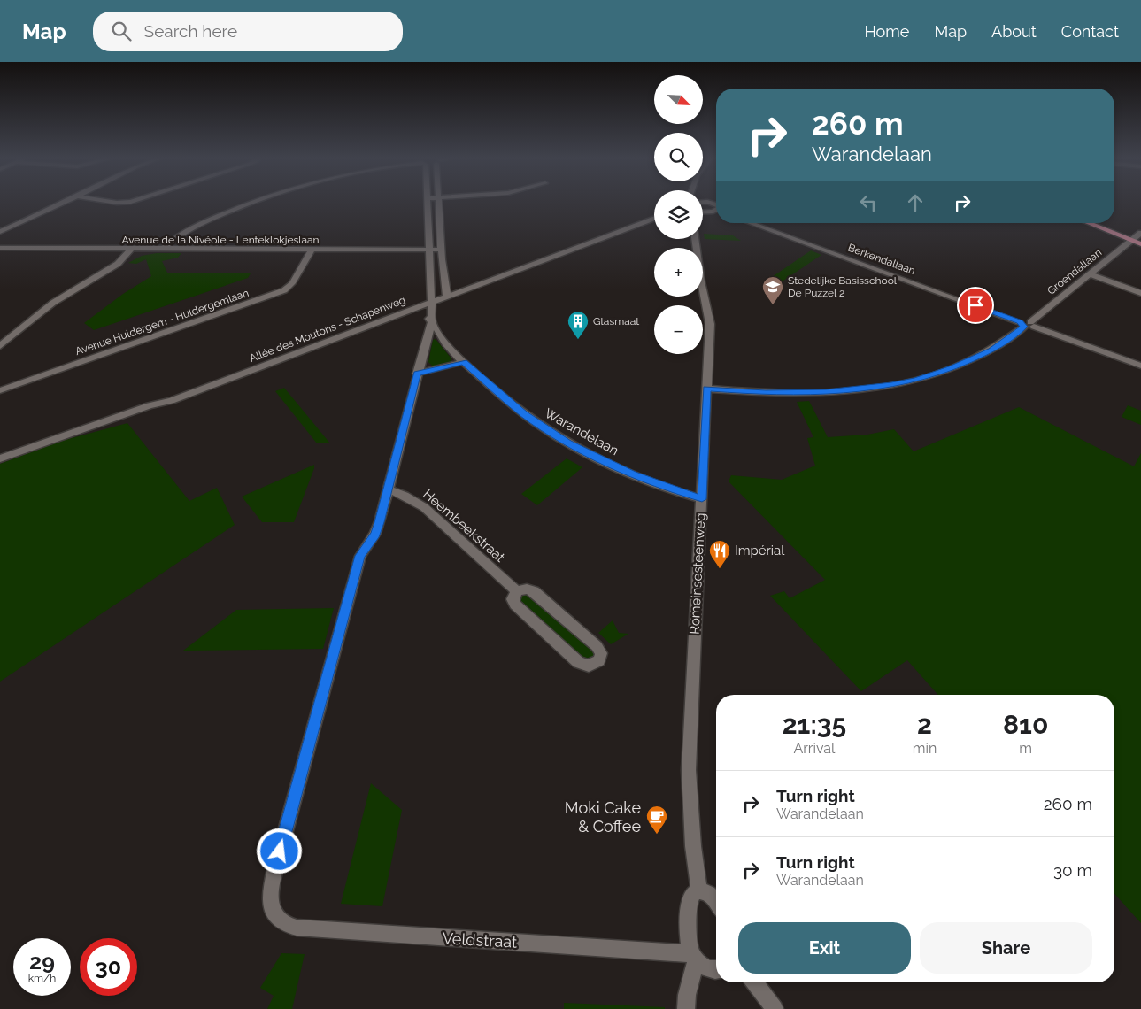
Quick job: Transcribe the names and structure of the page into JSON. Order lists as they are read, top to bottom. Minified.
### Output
{"streets":{"street":["Avenue de la Nivéole - Lenteklokjeslaan","Berkendallaan","Groendallaan","Avenue Huldergem - Huldergemlaan","Allée des Moutons - Schapenweg","Warandelaan","Heembeekstraat","Romeinsesteenweg","Veldstraat"]},"crossings":[["Avenue de la Nivéole - Lenteklokjeslaan","Avenue Huldergem - Huldergemlaan"],["Berkendallaan","Groendallaan"],["Groendallaan","Romeinsesteenweg"],["Allée des Moutons - Schapenweg","Warandelaan"],["Warandelaan","Romeinsesteenweg"],["Heembeekstraat","Veldstraat"]],"places":{"school or university":["Stedelijke Basisschool De Puzzel 2"],"building":["Glasmaat"],"restaurant":["Impérial"],"cafe":["Moki Cake & Coffee"]},"north":"bottom right","page":{"header":"Map","search":"Search here","nav":["Home","Map","About","Contact"],"map_buttons":["+","−"],"turn":["260 m","Warandelaan"],"eta":["21:35","Arrival","2","min","810","m"],"list":[{"name":"Turn right","note":"Warandelaan","value":"260 m"},{"name":"Turn right","note":"Warandelaan","value":"30 m"}],"buttons":["Exit","Share"],"speed":"29 km/h","limit":"30"}}
